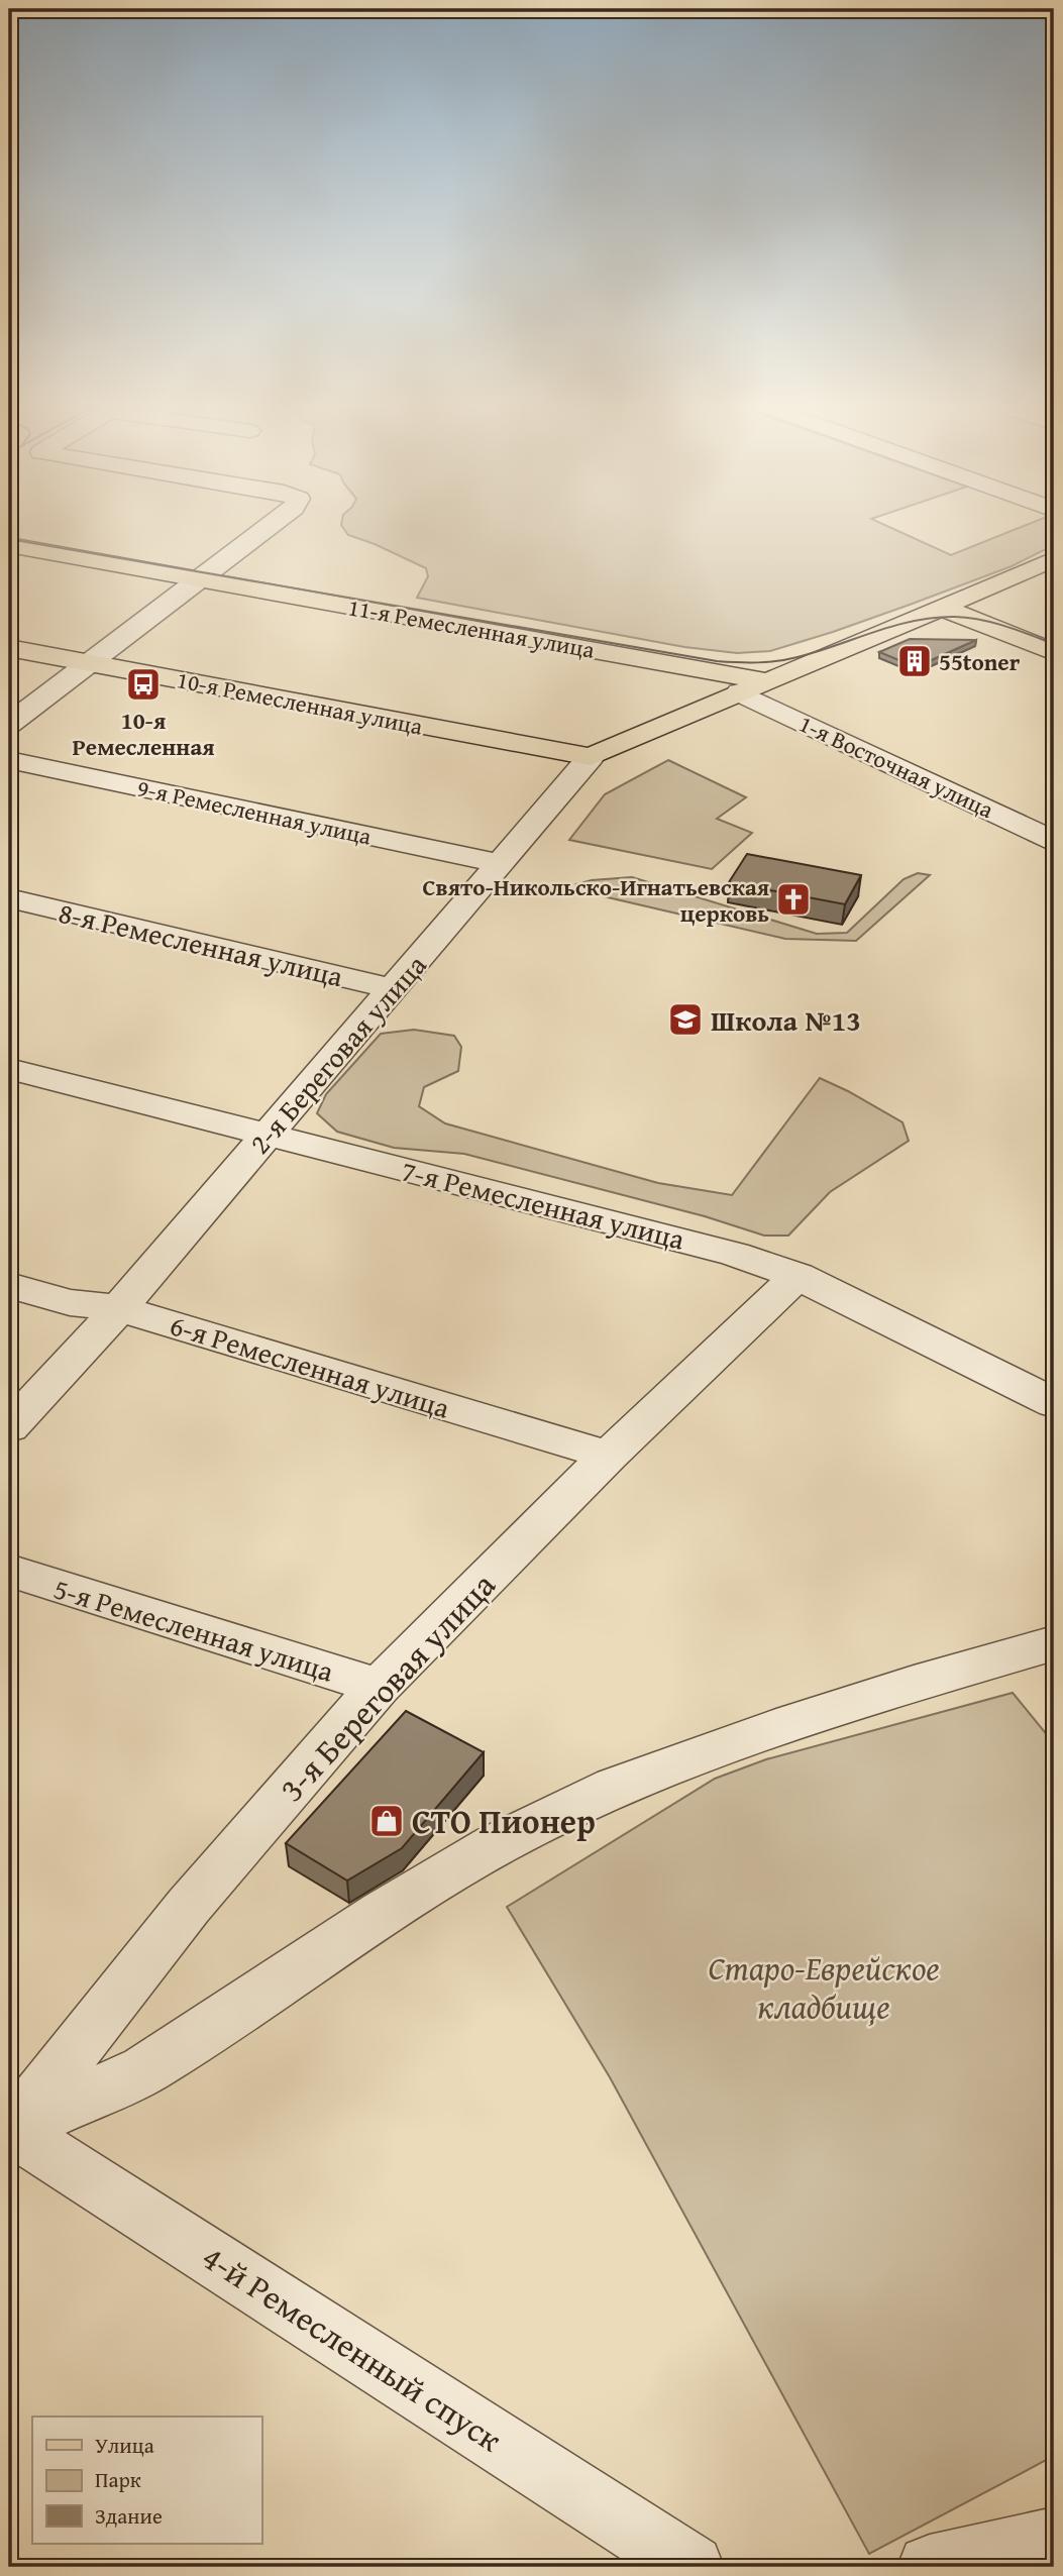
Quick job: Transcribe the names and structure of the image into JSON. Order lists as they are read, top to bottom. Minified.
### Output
{"streets":{"main road":["11-я Ремесленная улица","10-я Ремесленная улица","2-я Береговая улица"],"street":["1-я Восточная улица","9-я Ремесленная улица","8-я Ремесленная улица","7-я Ремесленная улица","6-я Ремесленная улица","5-я Ремесленная улица","3-я Береговая улица","4-й Ремесленный спуск"]},"crossings":[["11-я Ремесленная улица","2-я Береговая улица"],["10-я Ремесленная улица","2-я Береговая улица"],["1-я Восточная улица","2-я Береговая улица"],["9-я Ремесленная улица","2-я Береговая улица"],["8-я Ремесленная улица","2-я Береговая улица"],["2-я Береговая улица","7-я Ремесленная улица"],["2-я Береговая улица","6-я Ремесленная улица"],["7-я Ремесленная улица","3-я Береговая улица"],["6-я Ремесленная улица","3-я Береговая улица"],["5-я Ремесленная улица","3-я Береговая улица"],["3-я Береговая улица","4-й Ремесленный спуск"]],"parks":["Старо-Еврейское кладбище"],"places":{"building":["55toner"],"bus stop":["10-я Ремесленная"],"church":["Свято-Никольско-Игнатьевская церковь"],"school or university":["Школа №13"],"shop":["СТО Пионер"]},"legend":["Улица","Парк","Здание"]}
